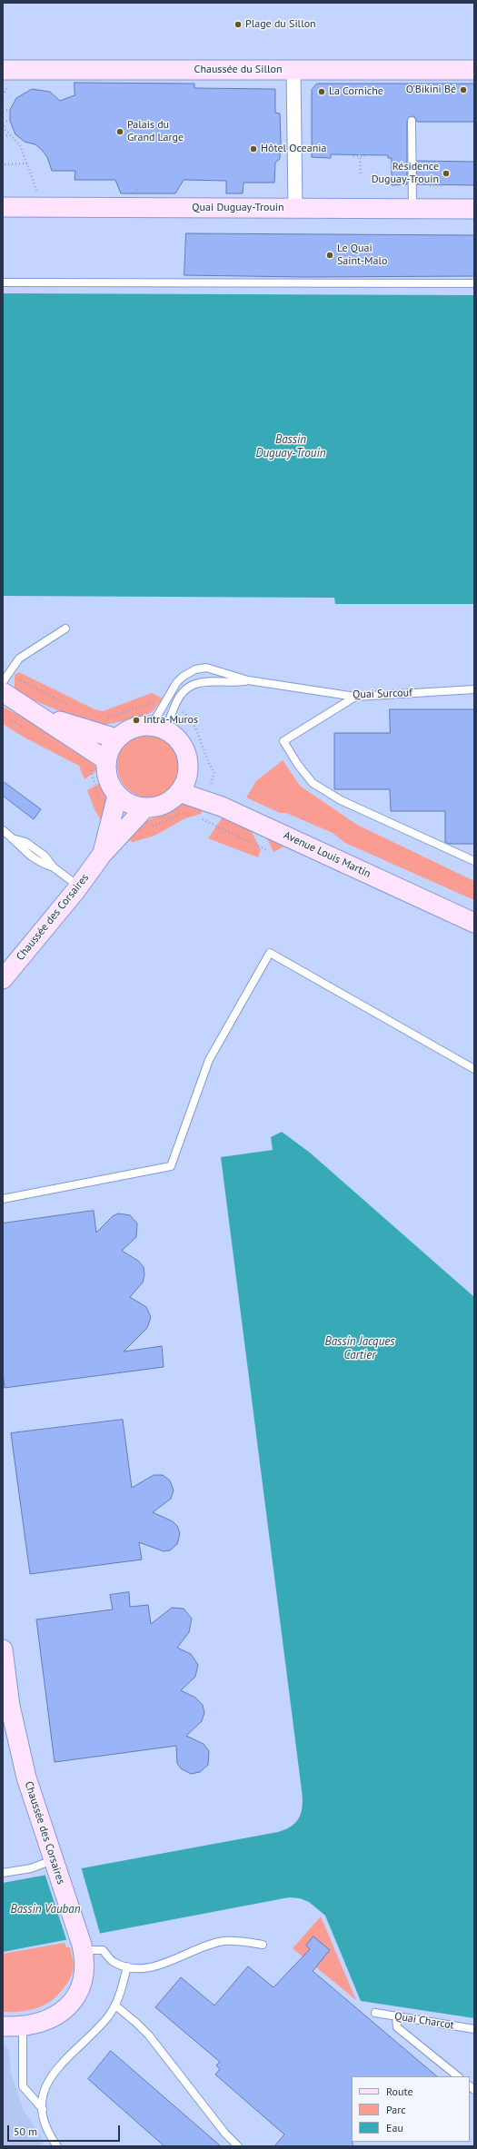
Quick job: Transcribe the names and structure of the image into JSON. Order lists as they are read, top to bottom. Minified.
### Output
{"streets":{"street":["Chaussée du Sillon","Quai Duguay-Trouin","Avenue Louis Martin","Chaussée des Corsaires"],"lane":["Quai Surcouf","Quai Charcot"]},"crossings":[["Avenue Louis Martin","Chaussée des Corsaires"]],"water":["Bassin Duguay-Trouin","Bassin Jacques Cartier","Bassin Vauban"],"places":["Plage du Sillon","O’Bikini Bé","La Corniche","Palais du Grand Large","Hôtel Oceania","Résidence Duguay-Trouin","Le Quai Saint-Malo","Intra-Muros"],"legend":["Route","Parc","Eau"],"scale_bar":"50 m"}
